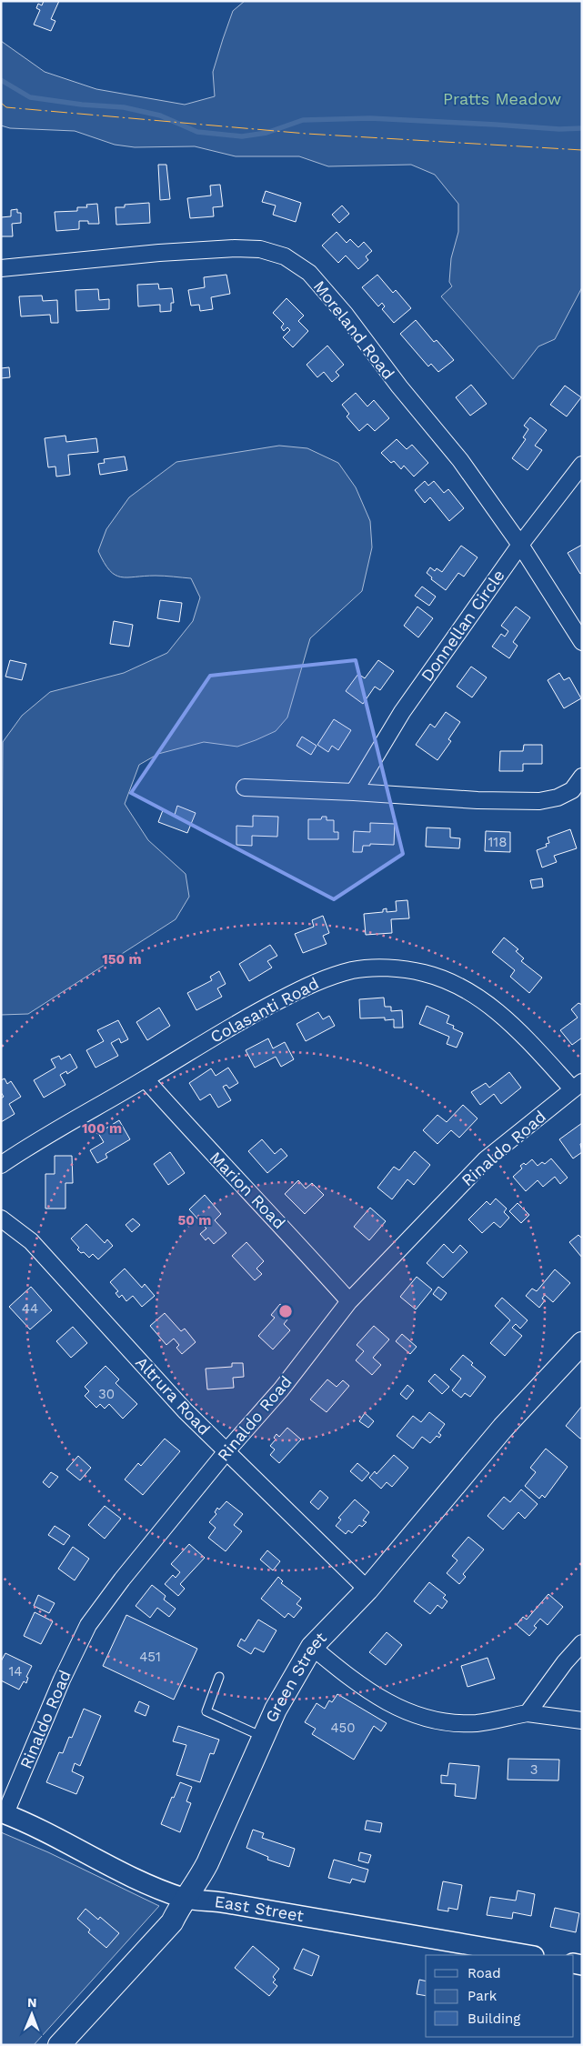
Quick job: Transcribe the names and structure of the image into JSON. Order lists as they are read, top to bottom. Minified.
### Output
{"streets":{"main road":["Green Street"],"street":["Moreland Road","Donnellan Circle","Colasanti Road","Rinaldo Road","Marion Road","Altrura Road","East Street"]},"crossings":[["Moreland Road","Donnellan Circle"],["Colasanti Road","Rinaldo Road"],["Colasanti Road","Marion Road"],["Rinaldo Road","Marion Road"],["Rinaldo Road","Altrura Road"],["Rinaldo Road","East Street"],["Altrura Road","Green Street"],["Green Street","East Street"]],"parks":["Pratts Meadow"],"house_numbers":["118","44","30","451","14","450","3"],"legend":["Road","Park","Building"],"north":"top","rings":["150 m","100 m","50 m"]}
